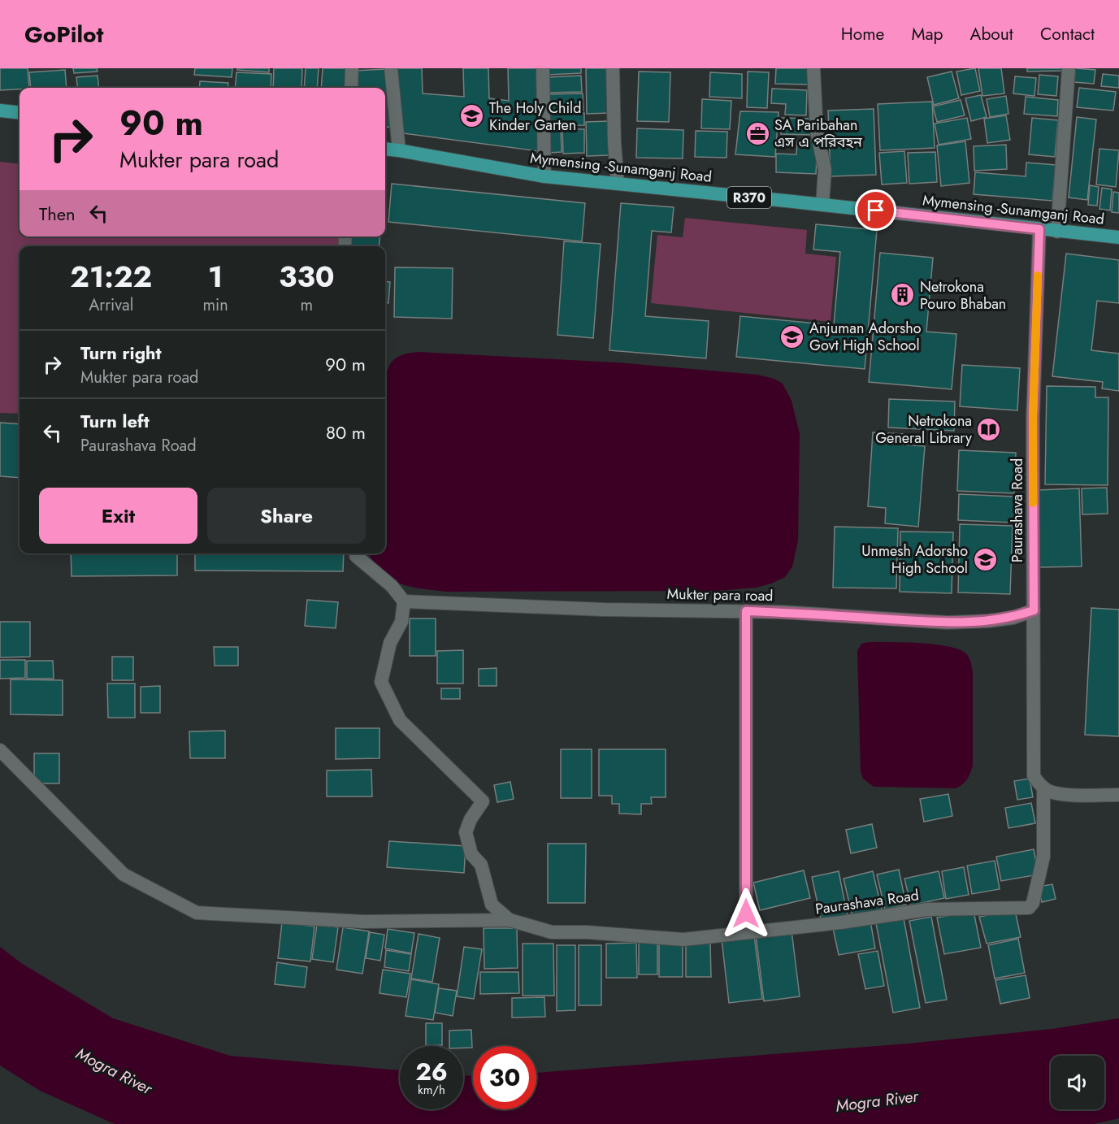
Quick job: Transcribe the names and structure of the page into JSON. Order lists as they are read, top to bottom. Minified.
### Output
{"streets":{"main road":["Mymensing -Sunamganj Road","R370"],"street":["Paurashava Road","Mukter para road"]},"crossings":[["Mymensing -Sunamganj Road","Paurashava Road"],["Paurashava Road","Mukter para road"]],"water":["Mogra River"],"places":{"school or university":["The Holy Child Kinder Garten","Anjuman Adorsho Govt High School","Unmesh Adorsho High School"],"office":["SA Paribahan এস এ পরিবহন"],"building":["Netrokona Pouro Bhaban"],"library":["Netrokona General Library"]},"page":{"header":"GoPilot","nav":["Home","Map","About","Contact"],"turn":["90 m","Mukter para road"],"then":"Then","eta":["21:22","Arrival","1","min","330","m"],"list":[{"name":"Turn right","note":"Mukter para road","value":"90 m"},{"name":"Turn left","note":"Paurashava Road","value":"80 m"}],"buttons":["Exit","Share"],"speed":"26 km/h","limit":"30"}}
